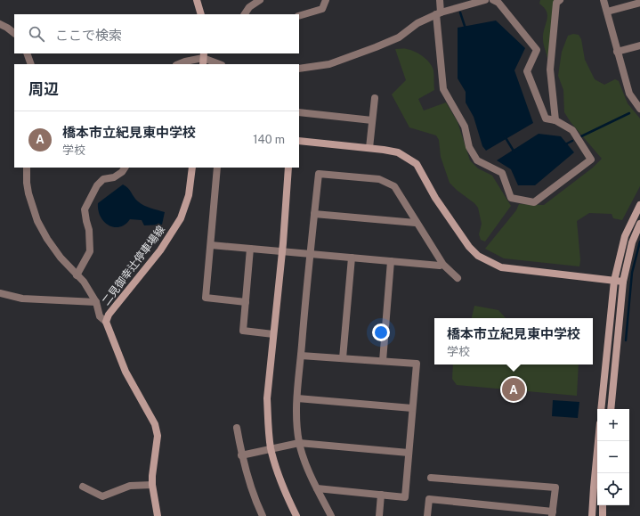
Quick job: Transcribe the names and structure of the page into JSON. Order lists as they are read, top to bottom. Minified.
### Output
{"streets":{"street":["二見御幸辻停車場線"]},"page":{"search":"ここで検索","heading":"周辺","list":[{"mark":"A","name":"橋本市立紀見東中学校","note":"学校","value":"140 m"}],"popup":["橋本市立紀見東中学校","学校"],"pins":"A","map_buttons":["+","−"]}}
